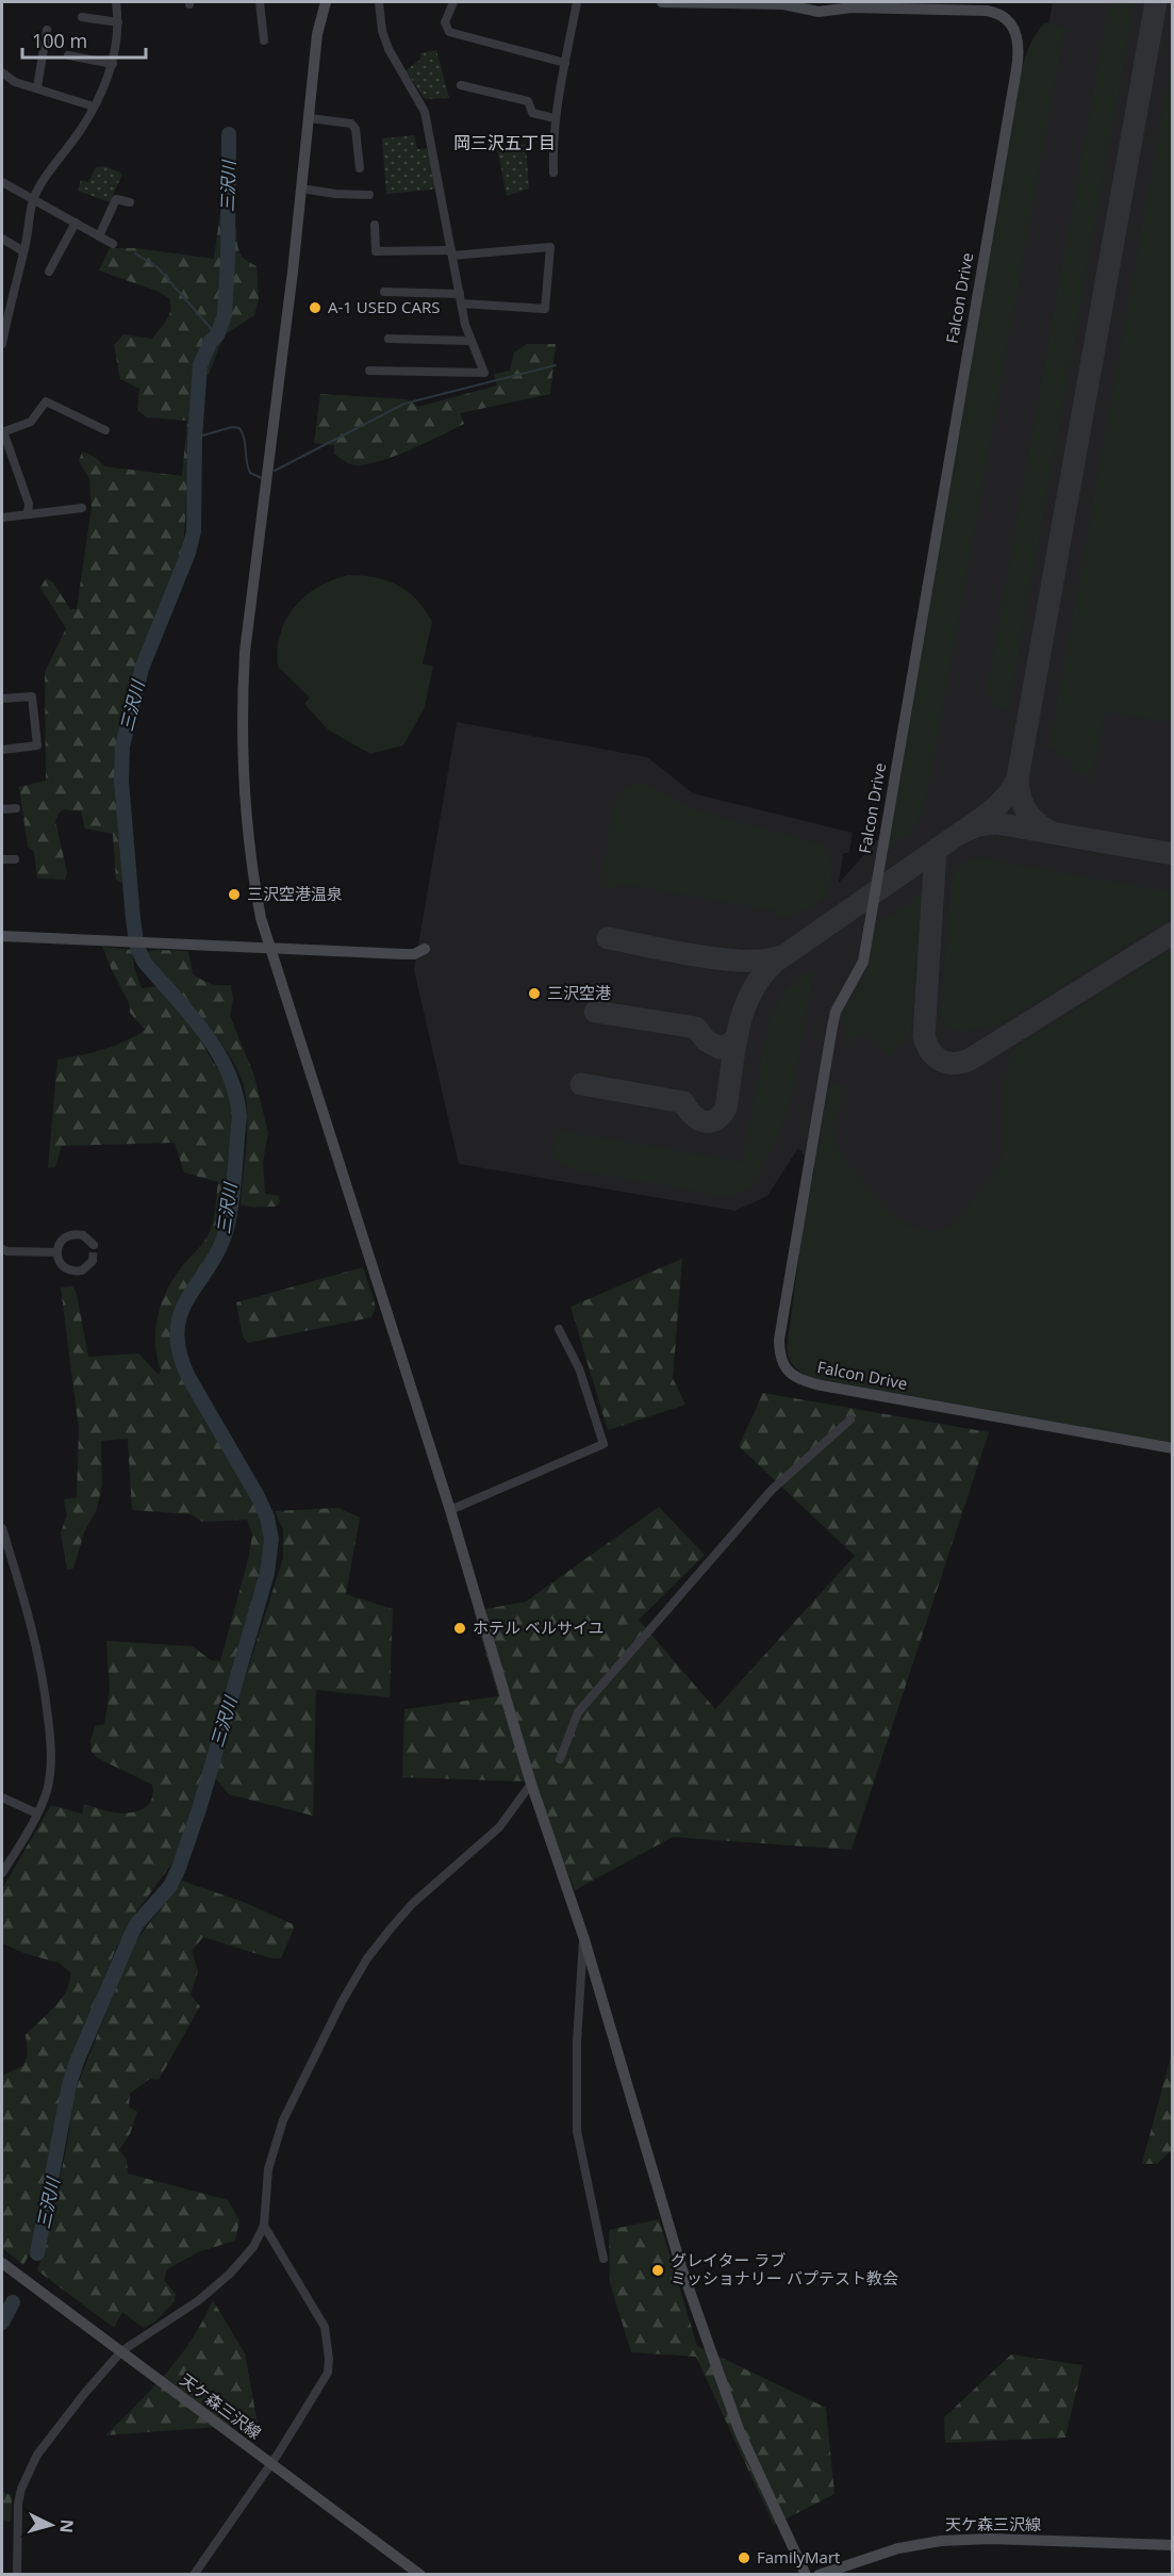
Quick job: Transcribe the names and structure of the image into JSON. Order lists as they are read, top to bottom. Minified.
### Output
{"streets":{"street":["Falcon Drive","天ケ森三沢線"]},"districts":["岡三沢五丁目"],"water":["三沢川"],"places":["A-1 USED CARS","三沢空港温泉","三沢空港","ホテル ベルサイユ","グレイター ラブ ミッショナリー バプテスト教会","FamilyMart"],"scale_bar":"100 m","north":"right"}
